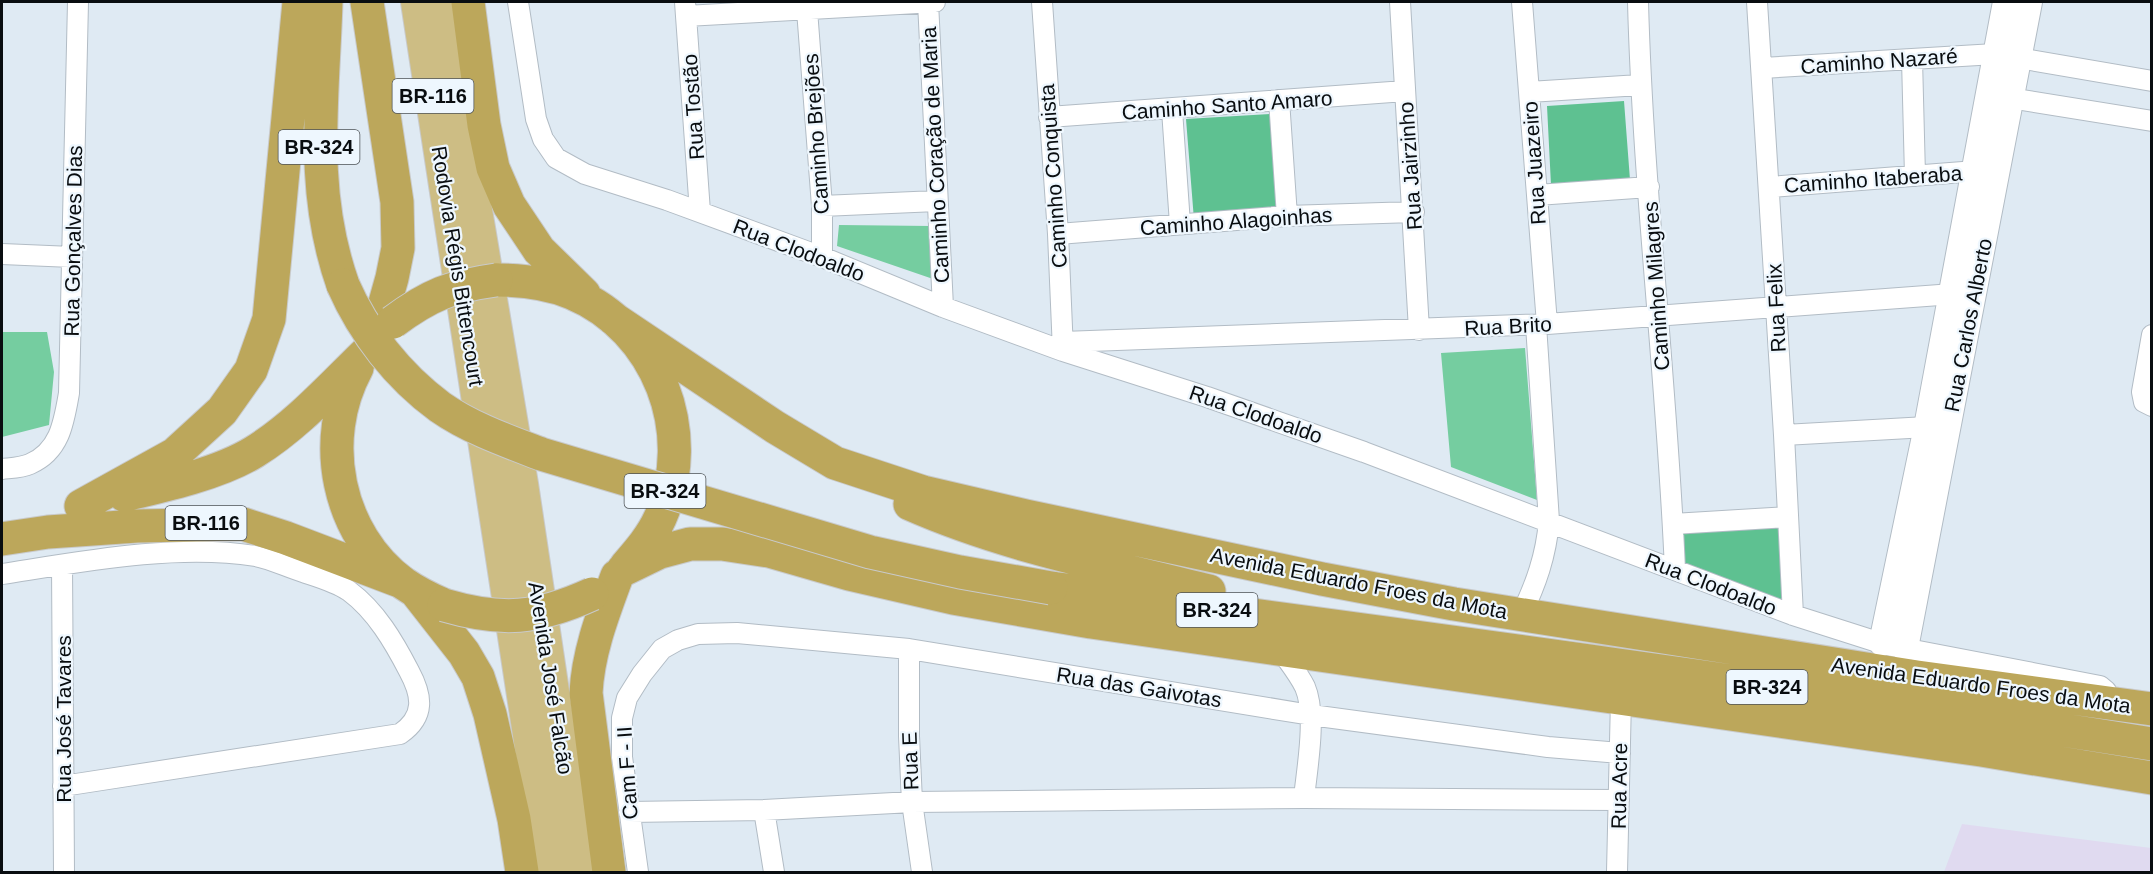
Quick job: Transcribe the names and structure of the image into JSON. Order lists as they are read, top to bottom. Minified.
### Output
{"streets":{"highway":["BR-116","BR-324","Avenida Eduardo Froes da Mota"],"main road":["Rodovia Régis Bittencourt","Avenida José Falcão"],"street":["Caminho Nazaré","Caminho Santo Amaro","Rua Tostão","Caminho Brejões","Caminho Coração de Maria","Rua Juazeiro","Rua Jairzinho","Caminho Conquista","Caminho Itaberaba","Caminho Alagoinhas","Rua Gonçalves Dias","Rua Clodoaldo","Caminho Milagres","Rua Felix","Rua Carlos Alberto","Rua Brito","Rua das Gaivotas","Rua José Tavares","Rua E","Cam F - II","Rua Acre"]},"crossings":[["Caminho Nazaré","Rua Felix"],["Caminho Nazaré","Rua Carlos Alberto"],["BR-116","Avenida Eduardo Froes da Mota"],["Caminho Santo Amaro","Rua Jairzinho"],["Caminho Santo Amaro","Caminho Conquista"],["Rua Tostão","Rua Clodoaldo"],["Caminho Brejões","Rua Clodoaldo"],["BR-324","Avenida Eduardo Froes da Mota"],["Caminho Coração de Maria","Rua Clodoaldo"],["Rua Juazeiro","Rua Clodoaldo"],["Rua Juazeiro","Rua Brito"],["Rua Juazeiro","Avenida Eduardo Froes da Mota"],["Rua Jairzinho","Caminho Alagoinhas"],["Rua Jairzinho","Rua Brito"],["Caminho Conquista","Caminho Alagoinhas"],["Caminho Conquista","Rua Clodoaldo"],["Caminho Conquista","Rua Brito"],["Caminho Itaberaba","Rua Felix"],["Caminho Itaberaba","Rua Carlos Alberto"],["Rua Clodoaldo","Caminho Milagres"],["Rua Clodoaldo","Rua Felix"],["Rua Clodoaldo","Rua Carlos Alberto"],["Rua Clodoaldo","Rua Brito"],["Rua Clodoaldo","Avenida Eduardo Froes da Mota"],["Rodovia Régis Bittencourt","Avenida José Falcão"],["Caminho Milagres","Rua Brito"],["Rua Felix","Rua Brito"],["Rua Carlos Alberto","Rua Brito"],["Avenida Eduardo Froes da Mota","Rua Acre"],["Rua das Gaivotas","Rua E"],["Rua das Gaivotas","Cam F - II"],["Rua das Gaivotas","Rua Acre"]]}
